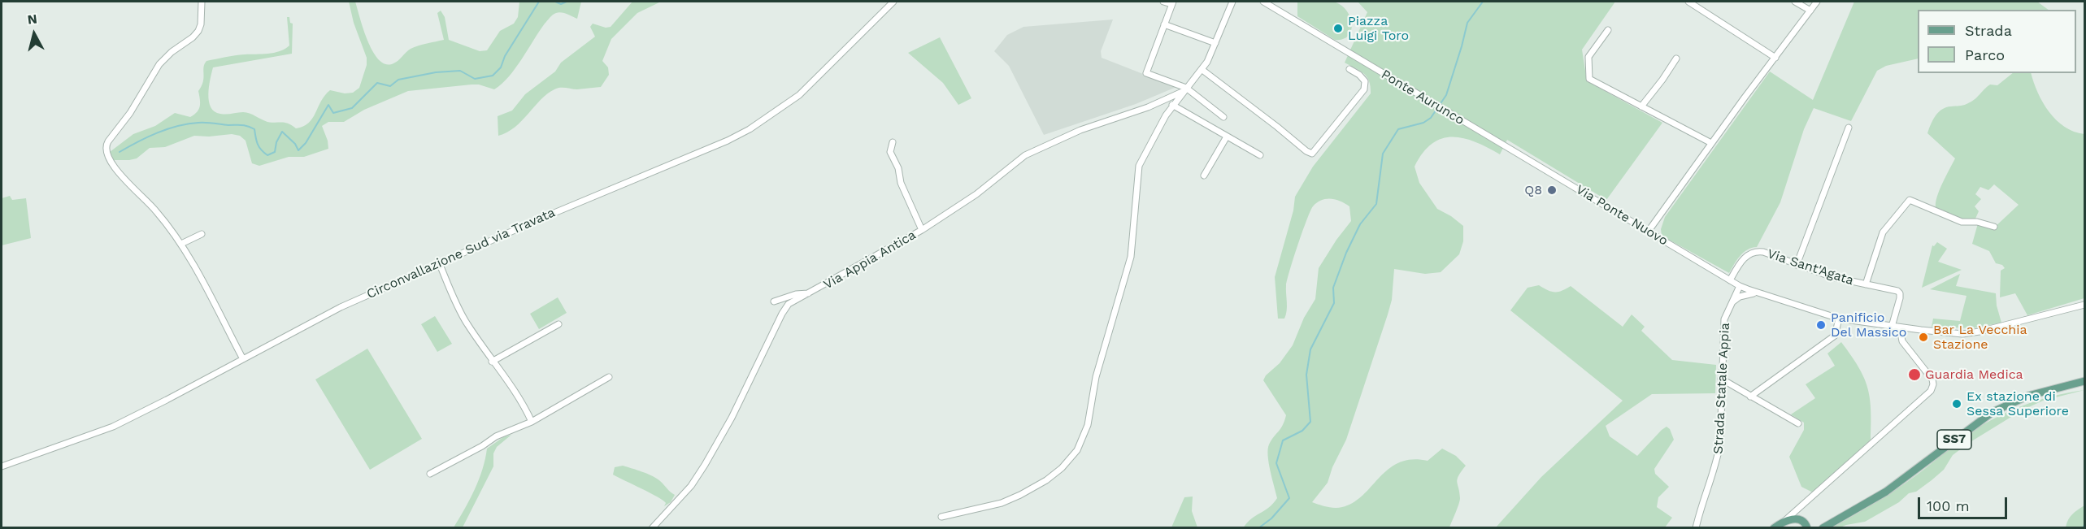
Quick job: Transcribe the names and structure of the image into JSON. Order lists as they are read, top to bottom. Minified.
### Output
{"streets":{"main road":["SS7"],"street":["Ponte Aurunco","Via Ponte Nuovo","Circonvallazione Sud via Travata","Via Appia Antica","Via Sant'Agata","Strada Statale Appia"]},"crossings":[["Ponte Aurunco","Via Ponte Nuovo"],["Via Ponte Nuovo","Via Sant'Agata"],["Via Ponte Nuovo","Strada Statale Appia"],["Via Sant'Agata","Strada Statale Appia"]],"places":["Piazza Luigi Toro","Q8","Panificio Del Massico","Bar La Vecchia Stazione","Guardia Medica","Ex stazione di Sessa Superiore"],"legend":["Strada","Parco"],"scale_bar":"100 m","north":"top"}
